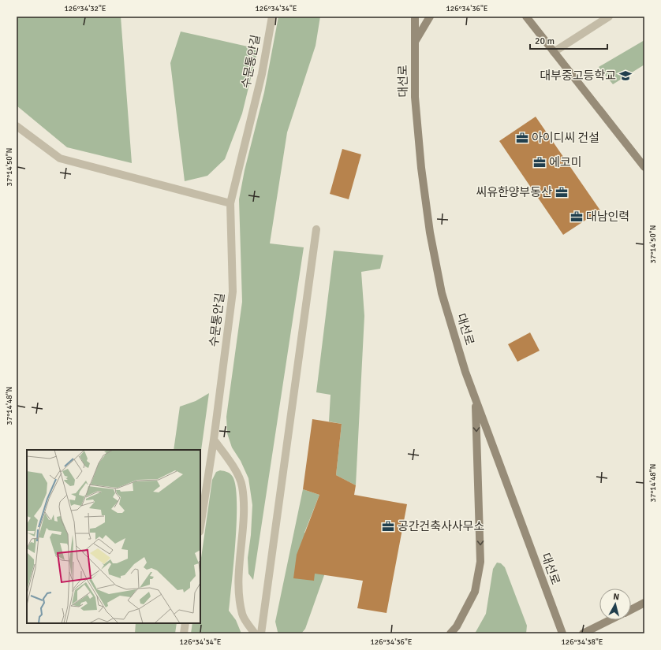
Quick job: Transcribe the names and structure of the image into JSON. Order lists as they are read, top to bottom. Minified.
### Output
{"streets":{"street":["대선로"],"lane":["수문통안길"]},"places":{"school or university":["대부중고등학교"],"office":["아이디씨 건설","에코미","씨유한양부동산","대남인력","공간건축사사무소"]},"scale_bar":"20 m","north":"top","coordinates":["126°34'32\"E","126°34'34\"E","126°34'36\"E","37°14'50\"N","37°14'48\"N","126°34'38\"E"]}
